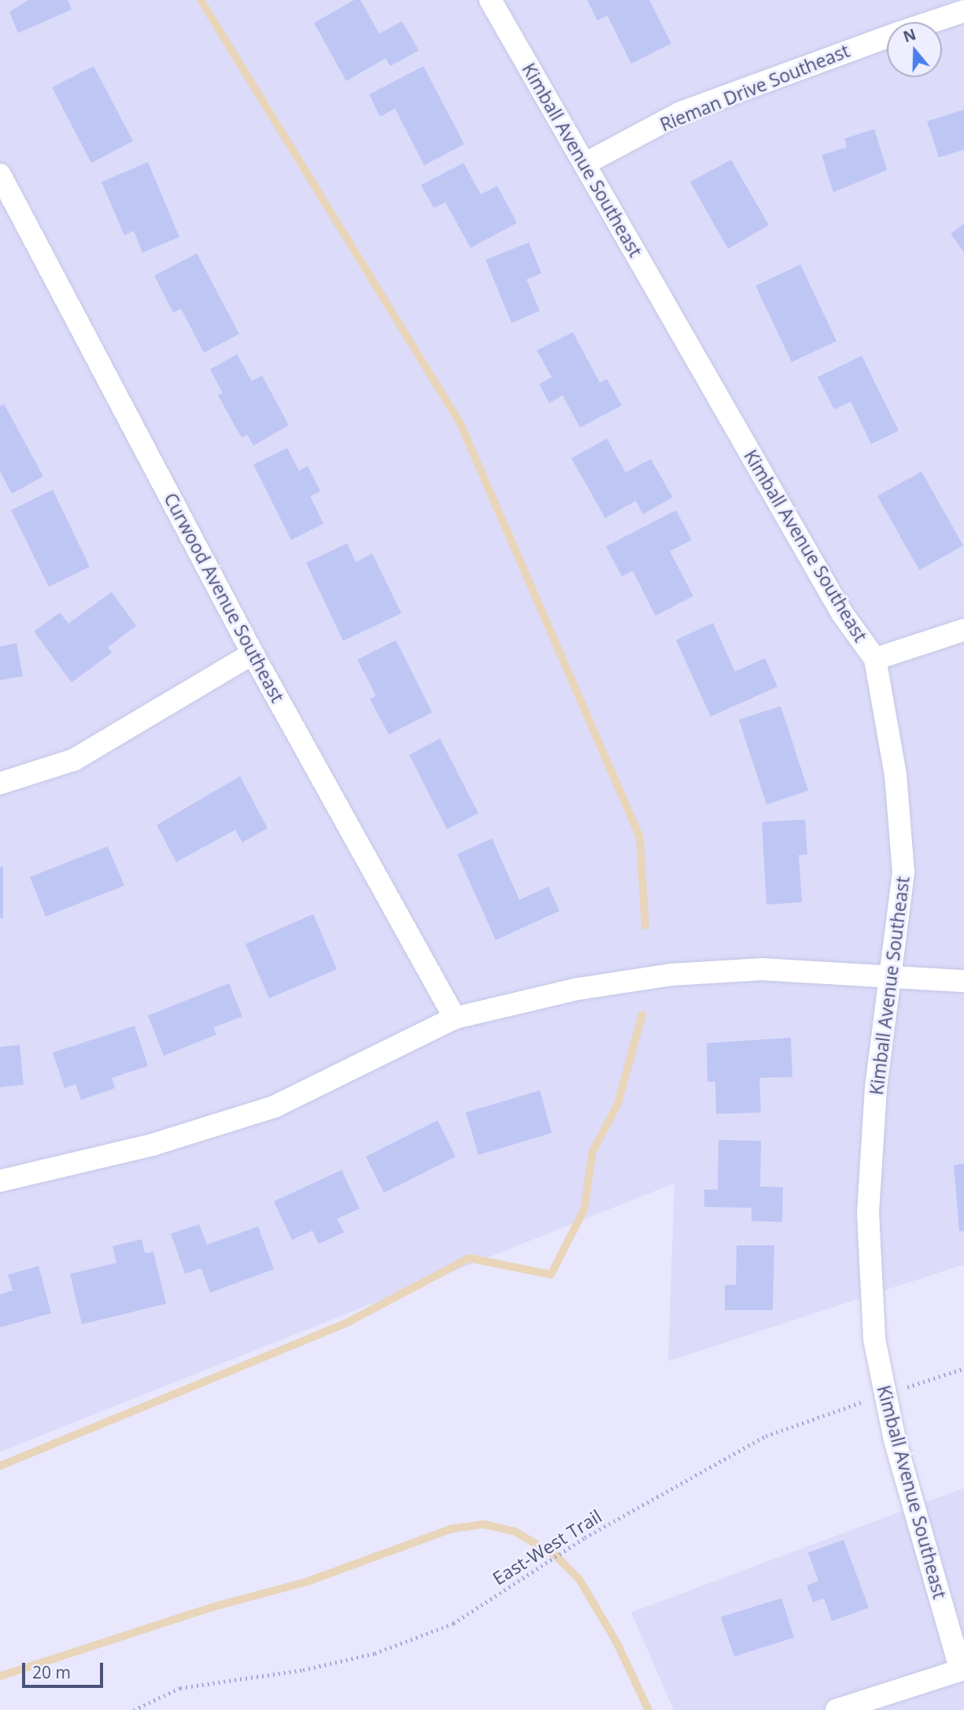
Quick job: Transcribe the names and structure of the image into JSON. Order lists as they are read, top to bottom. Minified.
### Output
{"streets":{"street":["Rieman Drive Southeast","Kimball Avenue Southeast","Curwood Avenue Southeast"],"path":["East-West Trail"]},"crossings":[["Rieman Drive Southeast","Kimball Avenue Southeast"],["Kimball Avenue Southeast","East-West Trail"]],"scale_bar":"20 m","north":"top"}
